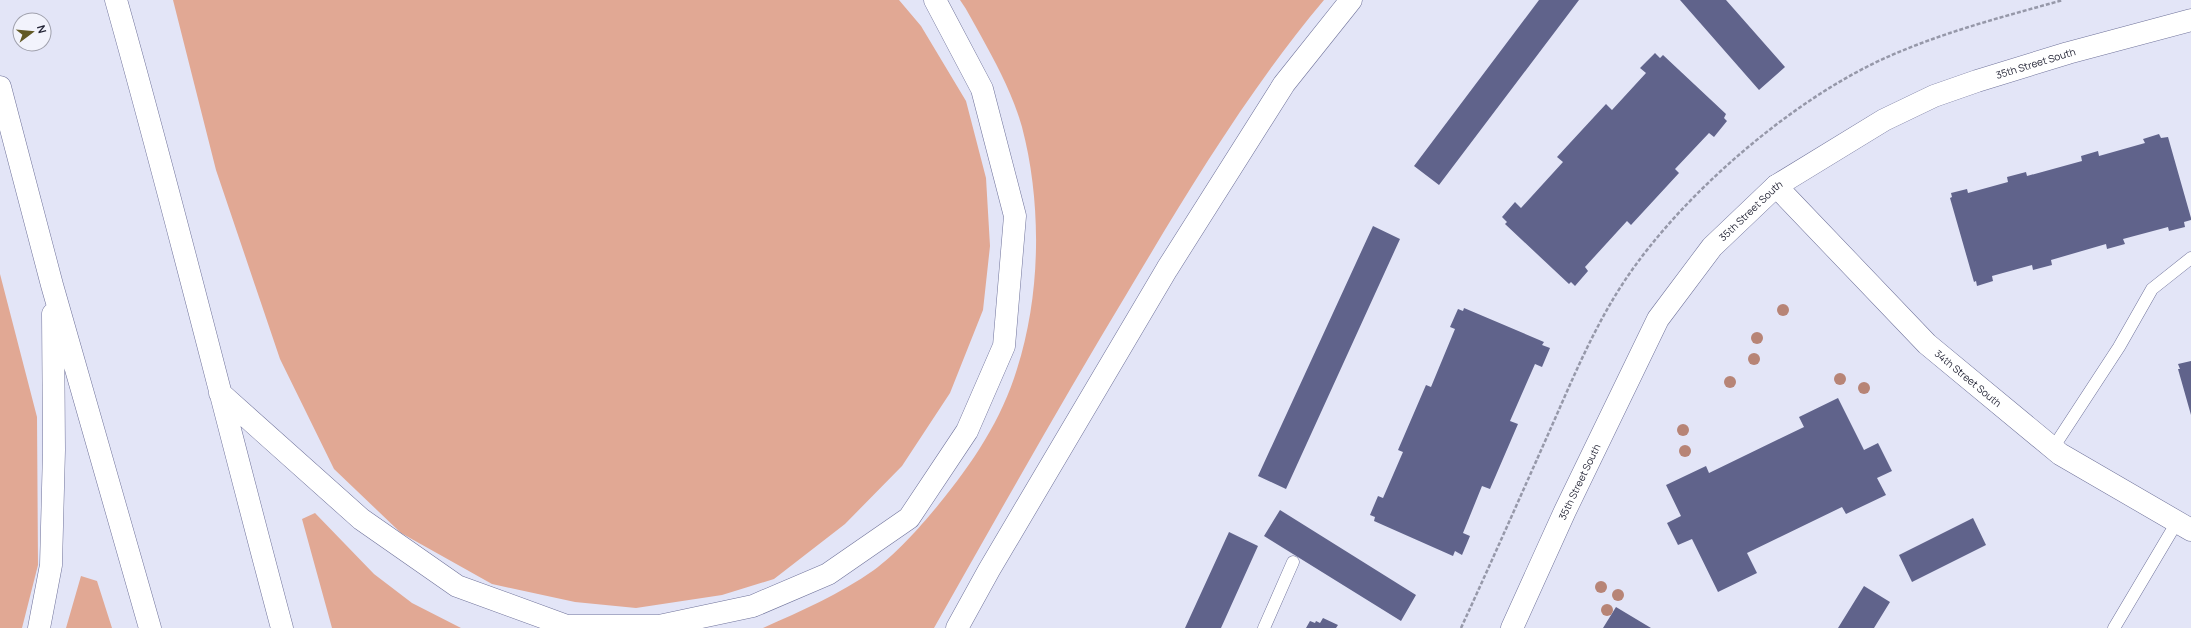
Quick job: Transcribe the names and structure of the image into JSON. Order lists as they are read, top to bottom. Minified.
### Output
{"streets":{"main road":["35th Street South","34th Street South"]},"crossings":[["35th Street South","34th Street South"]],"north":"right"}
